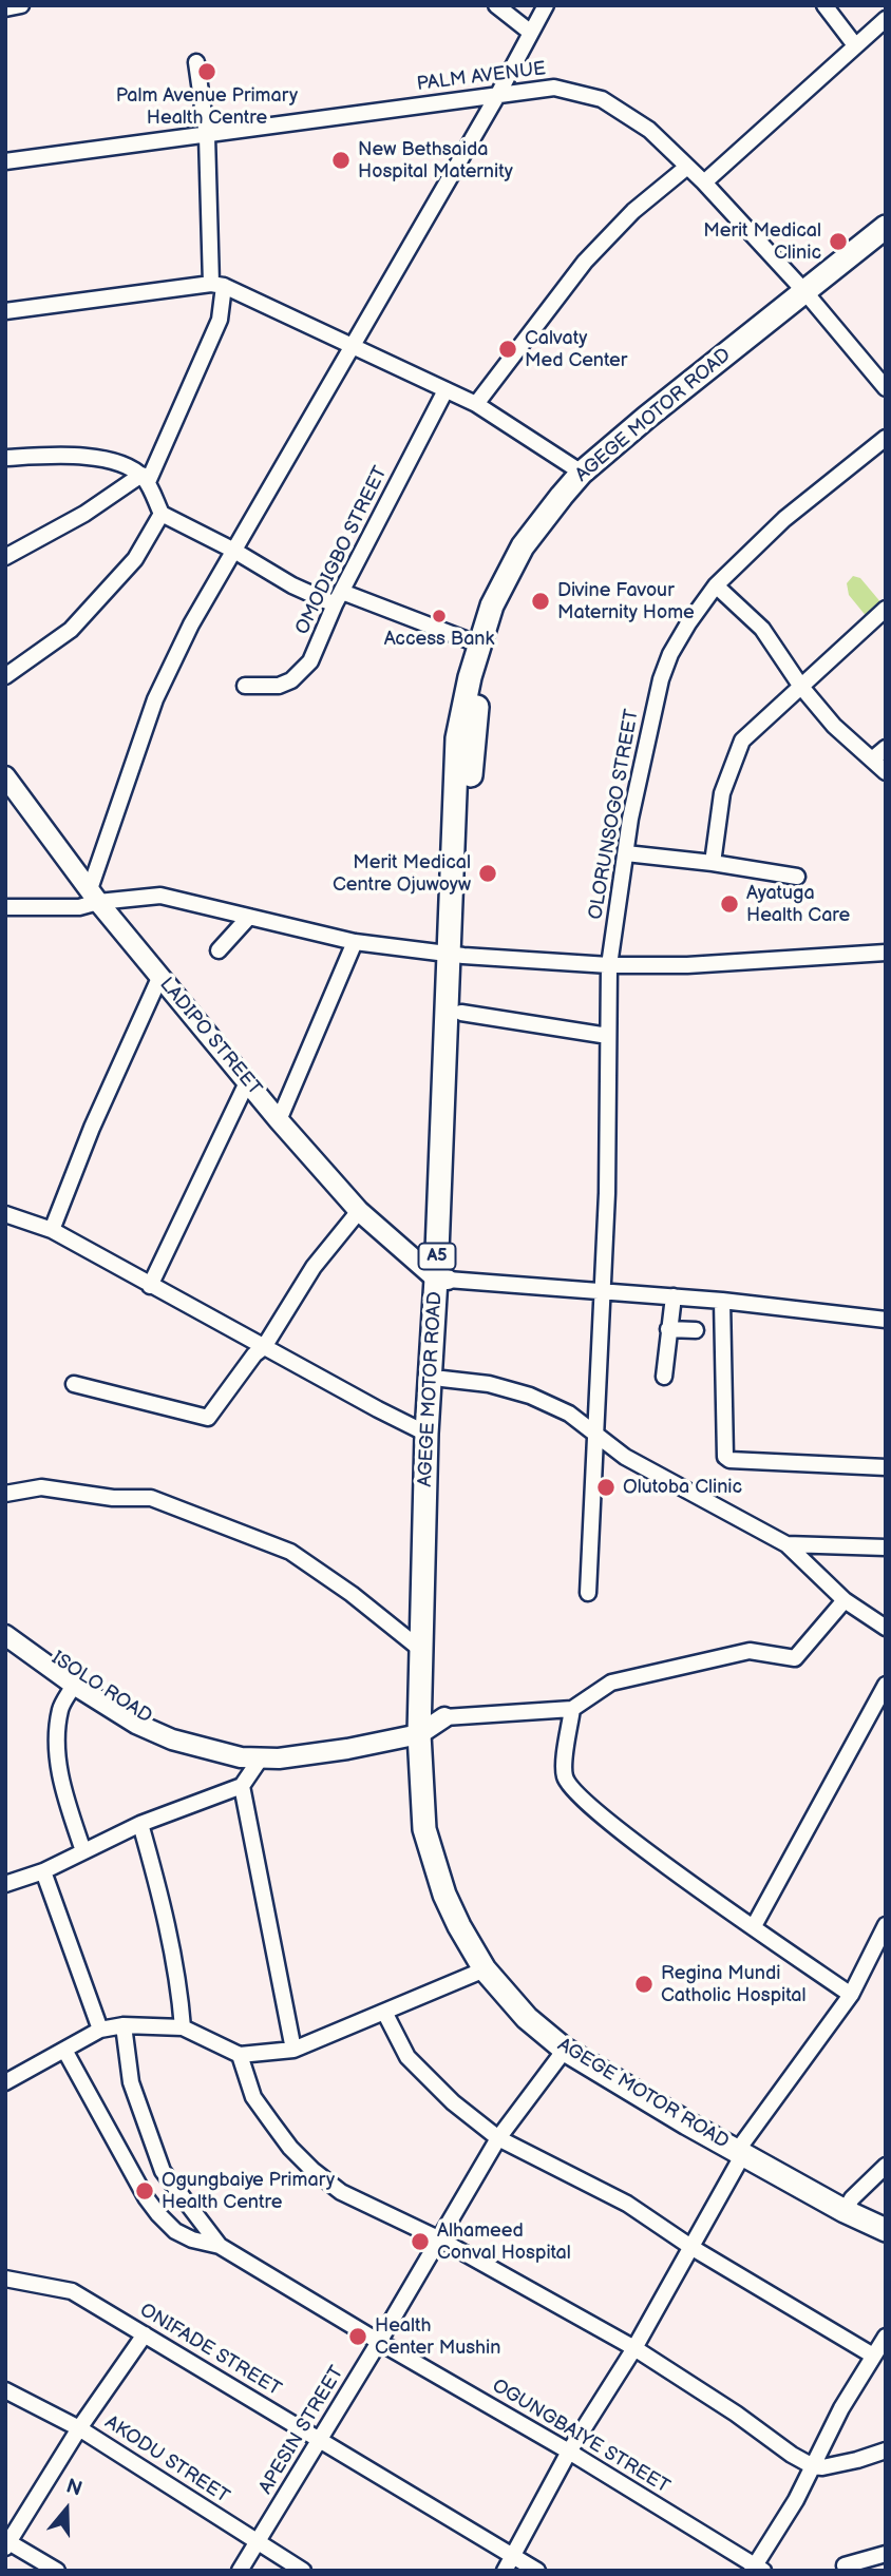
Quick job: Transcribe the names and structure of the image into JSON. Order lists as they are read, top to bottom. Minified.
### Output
{"streets":{"highway":["AGEGE MOTOR ROAD","A5"],"main road":["LADIPO STREET","ISOLO ROAD"],"street":["PALM AVENUE","OMODIGBO STREET","OLORUNSOGO STREET","ONIFADE STREET","APESIN STREET","OGUNGBAIYE STREET","AKODU STREET"]},"crossings":[["PALM AVENUE","AGEGE MOTOR ROAD"],["AGEGE MOTOR ROAD","LADIPO STREET"],["AGEGE MOTOR ROAD","ISOLO ROAD"],["AGEGE MOTOR ROAD","APESIN STREET"],["ONIFADE STREET","APESIN STREET"],["APESIN STREET","OGUNGBAIYE STREET"],["APESIN STREET","AKODU STREET"]],"places":["Palm Avenue Primary Health Centre","New Bethsaida Hospital Maternity","Merit Medical Clinic","Calvaty Med Center","Divine Favour Maternity Home","Access Bank","Merit Medical Centre Ojuwoyw","Ayatuga Health Care","Olutoba Clinic","Regina Mundi Catholic Hospital","Ogungbaiye Primary Health Centre","Alhameed Conval Hospital","Health Center Mushin"],"north":"top"}
